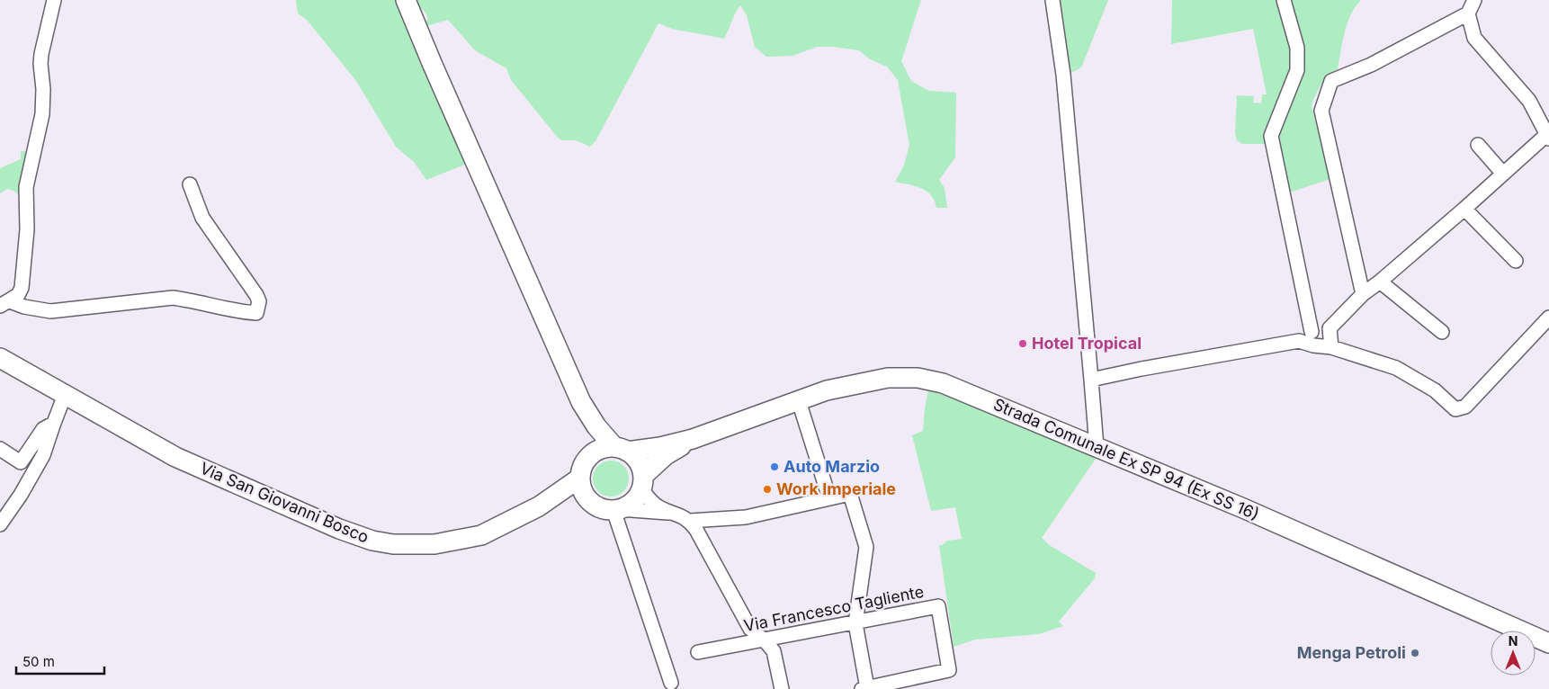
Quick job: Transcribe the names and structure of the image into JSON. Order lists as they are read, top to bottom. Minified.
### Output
{"streets":{"main road":["Strada Comunale Ex SP 94 (Ex SS 16)","Via San Giovanni Bosco"],"street":["Via Francesco Tagliente"]},"crossings":[["Strada Comunale Ex SP 94 (Ex SS 16)","Via San Giovanni Bosco"]],"places":["Hotel Tropical","Auto Marzio","Work Imperiale","Menga Petroli"],"scale_bar":"50 m","north":"top"}
